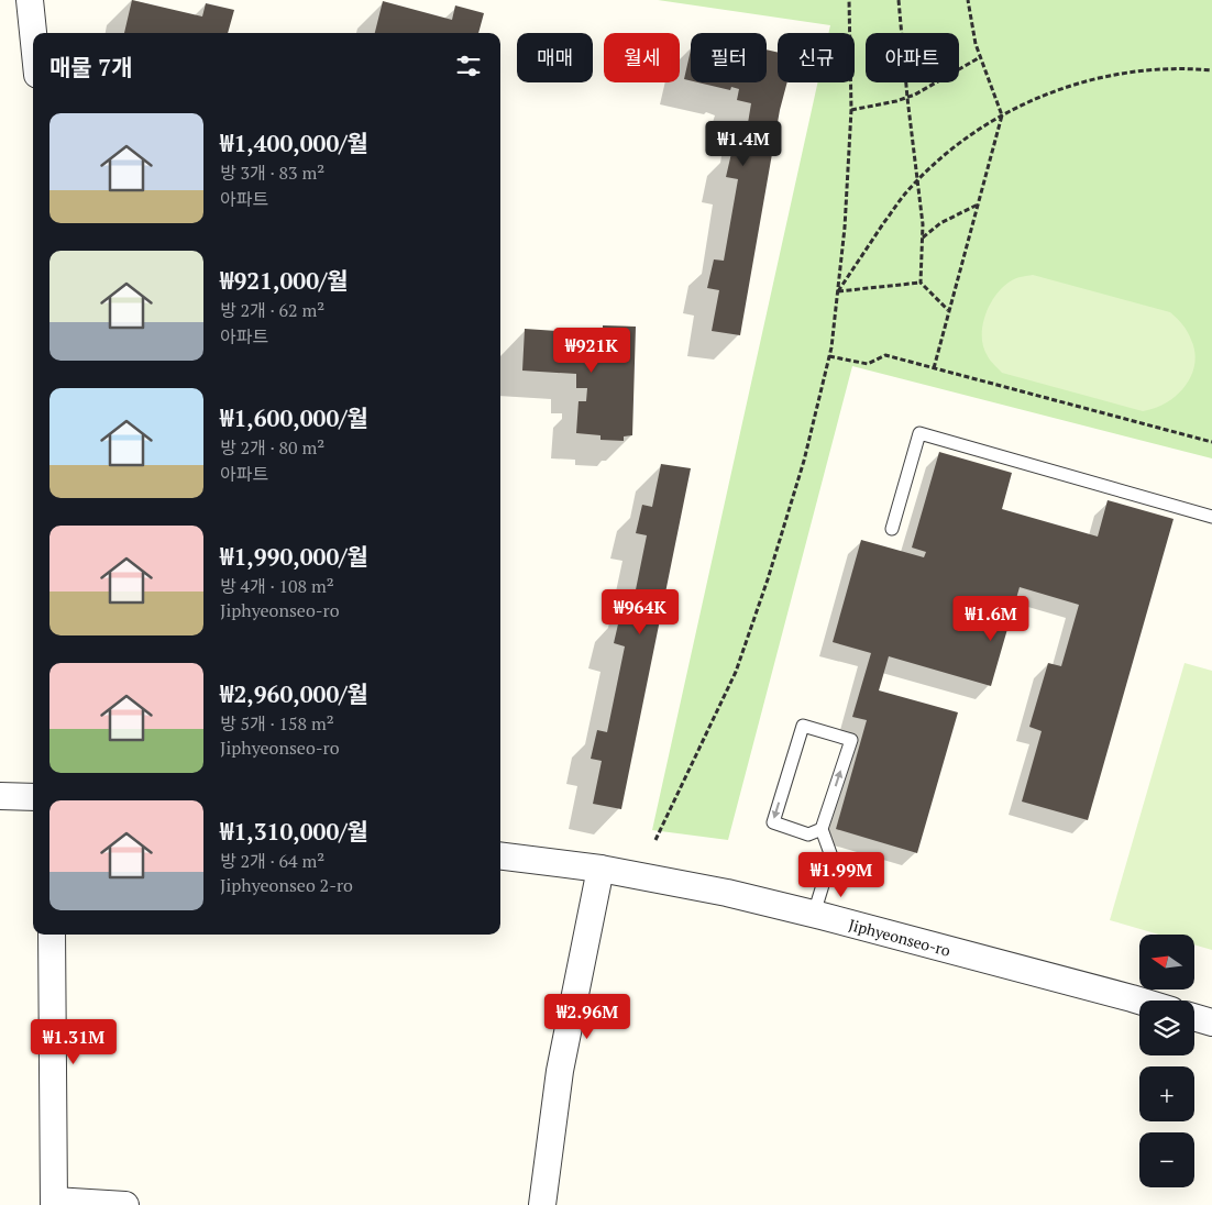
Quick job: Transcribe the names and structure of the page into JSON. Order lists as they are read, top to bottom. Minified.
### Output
{"streets":{"street":["Jiphyeonseo-ro"]},"north":"left","page":{"chip":["매매","월세","필터","신규","아파트"],"heading":"매물 7개","list":[{"name":"₩1,400,000/월","note":"방 3개 · 83 m² · 아파트"},{"name":"₩921,000/월","note":"방 2개 · 62 m² · 아파트"},{"name":"₩1,600,000/월","note":"방 2개 · 80 m² · 아파트"},{"name":"₩1,990,000/월","note":"방 4개 · 108 m² · Jiphyeonseo-ro"},{"name":"₩2,960,000/월","note":"방 5개 · 158 m² · Jiphyeonseo-ro"},{"name":"₩1,310,000/월","note":"방 2개 · 64 m² · Jiphyeonseo 2-ro"}],"price":["₩1.4M","₩921K","₩964K","₩1.6M","₩1.99M","₩2.96M","₩1.31M"],"map_buttons":["+","−"]}}
